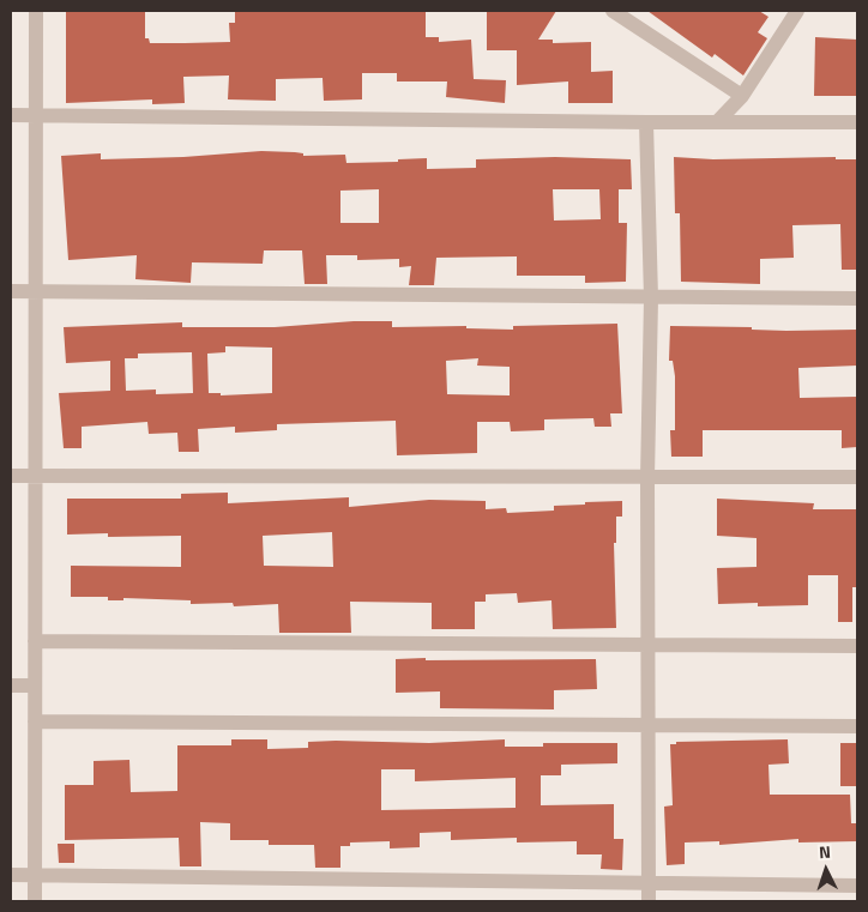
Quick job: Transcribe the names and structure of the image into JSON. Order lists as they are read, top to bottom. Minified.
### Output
{"north":"top"}
